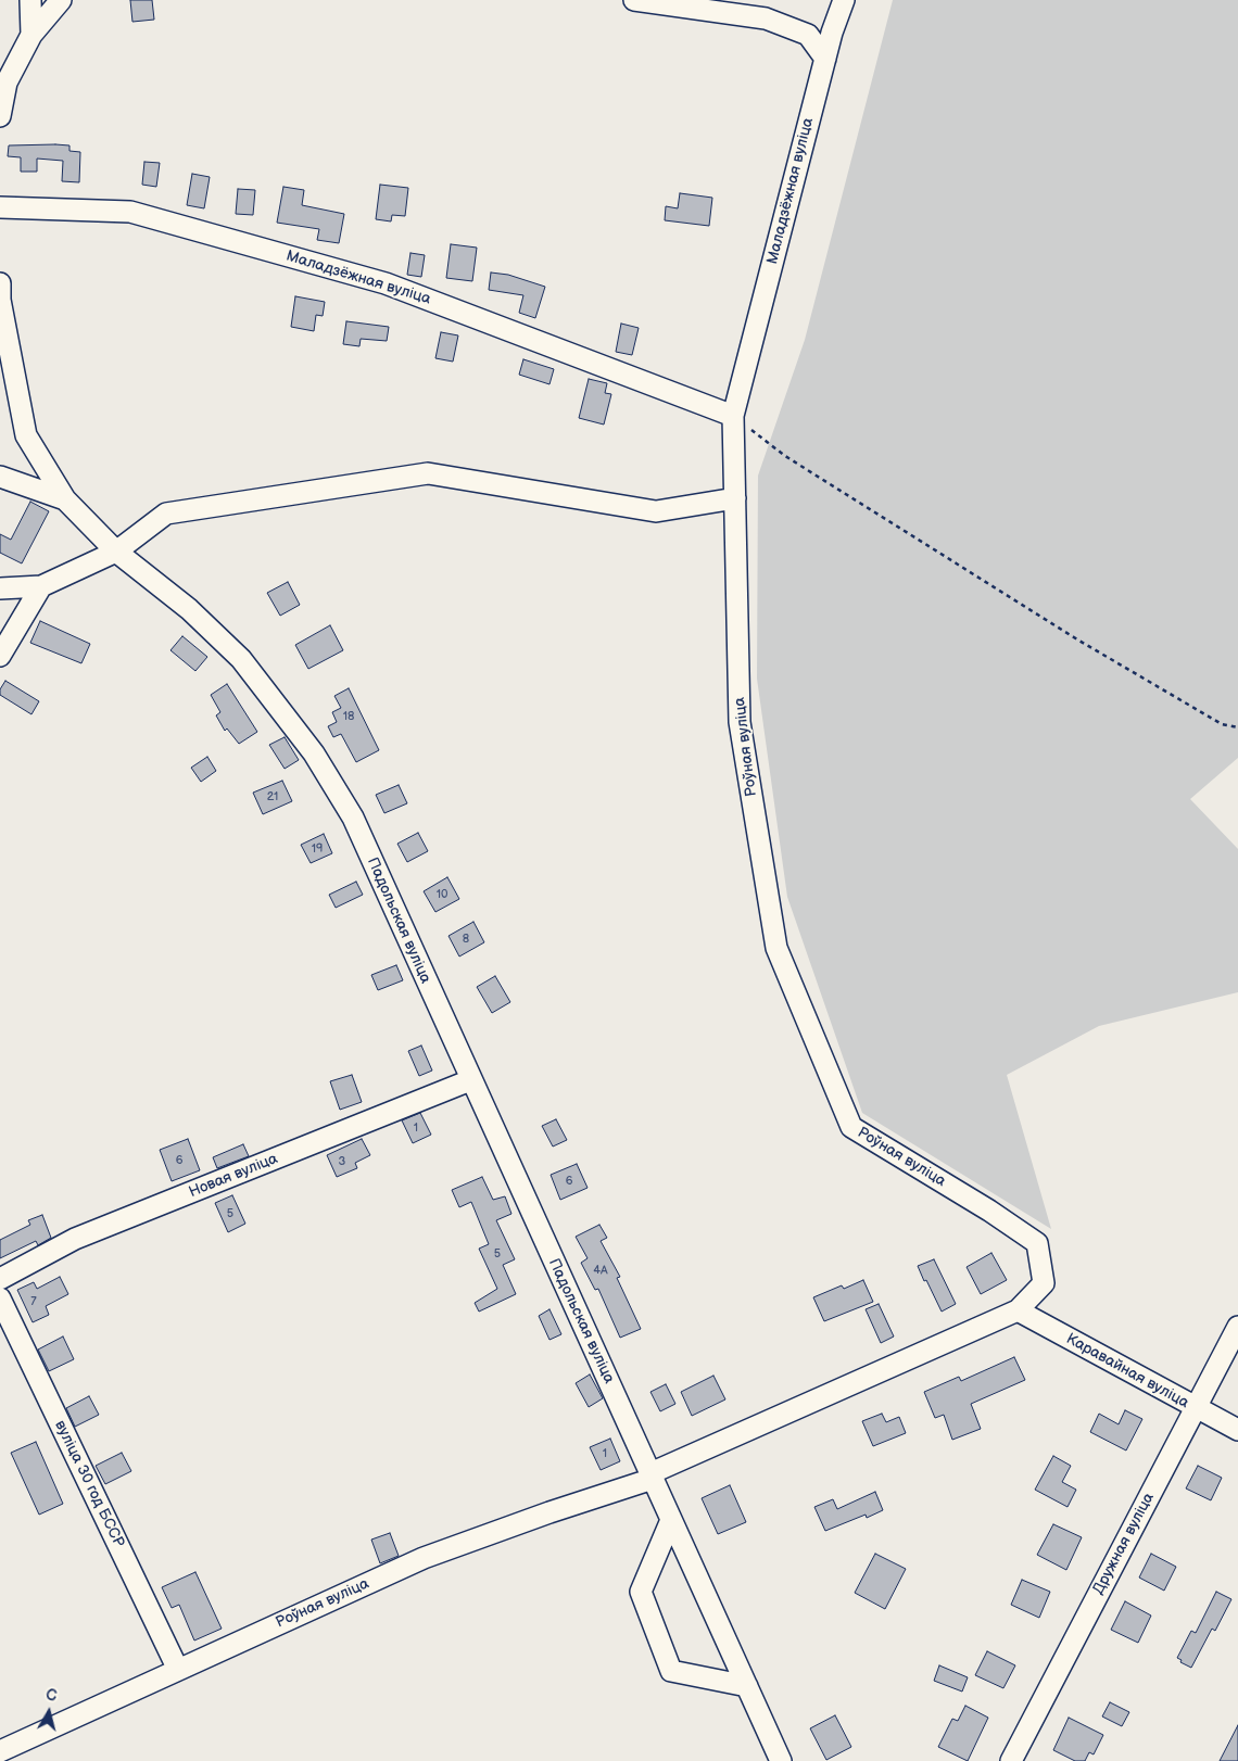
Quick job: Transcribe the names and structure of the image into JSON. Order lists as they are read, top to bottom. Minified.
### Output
{"streets":{"street":["Маладзёжная вуліца","Роўная вуліца","Падольская вуліца","Новая вуліца","Каравайная вуліца","вуліца 30 год БССР","Дружная вуліца"]},"crossings":[["Маладзёжная вуліца","Роўная вуліца"],["Роўная вуліца","Падольская вуліца"],["Роўная вуліца","Каравайная вуліца"],["Роўная вуліца","вуліца 30 год БССР"],["Падольская вуліца","Новая вуліца"],["Каравайная вуліца","Дружная вуліца"]],"house_numbers":["18","21","19","10","8","1","6","3","6","5","5","4А","7","1"],"north":"top"}
